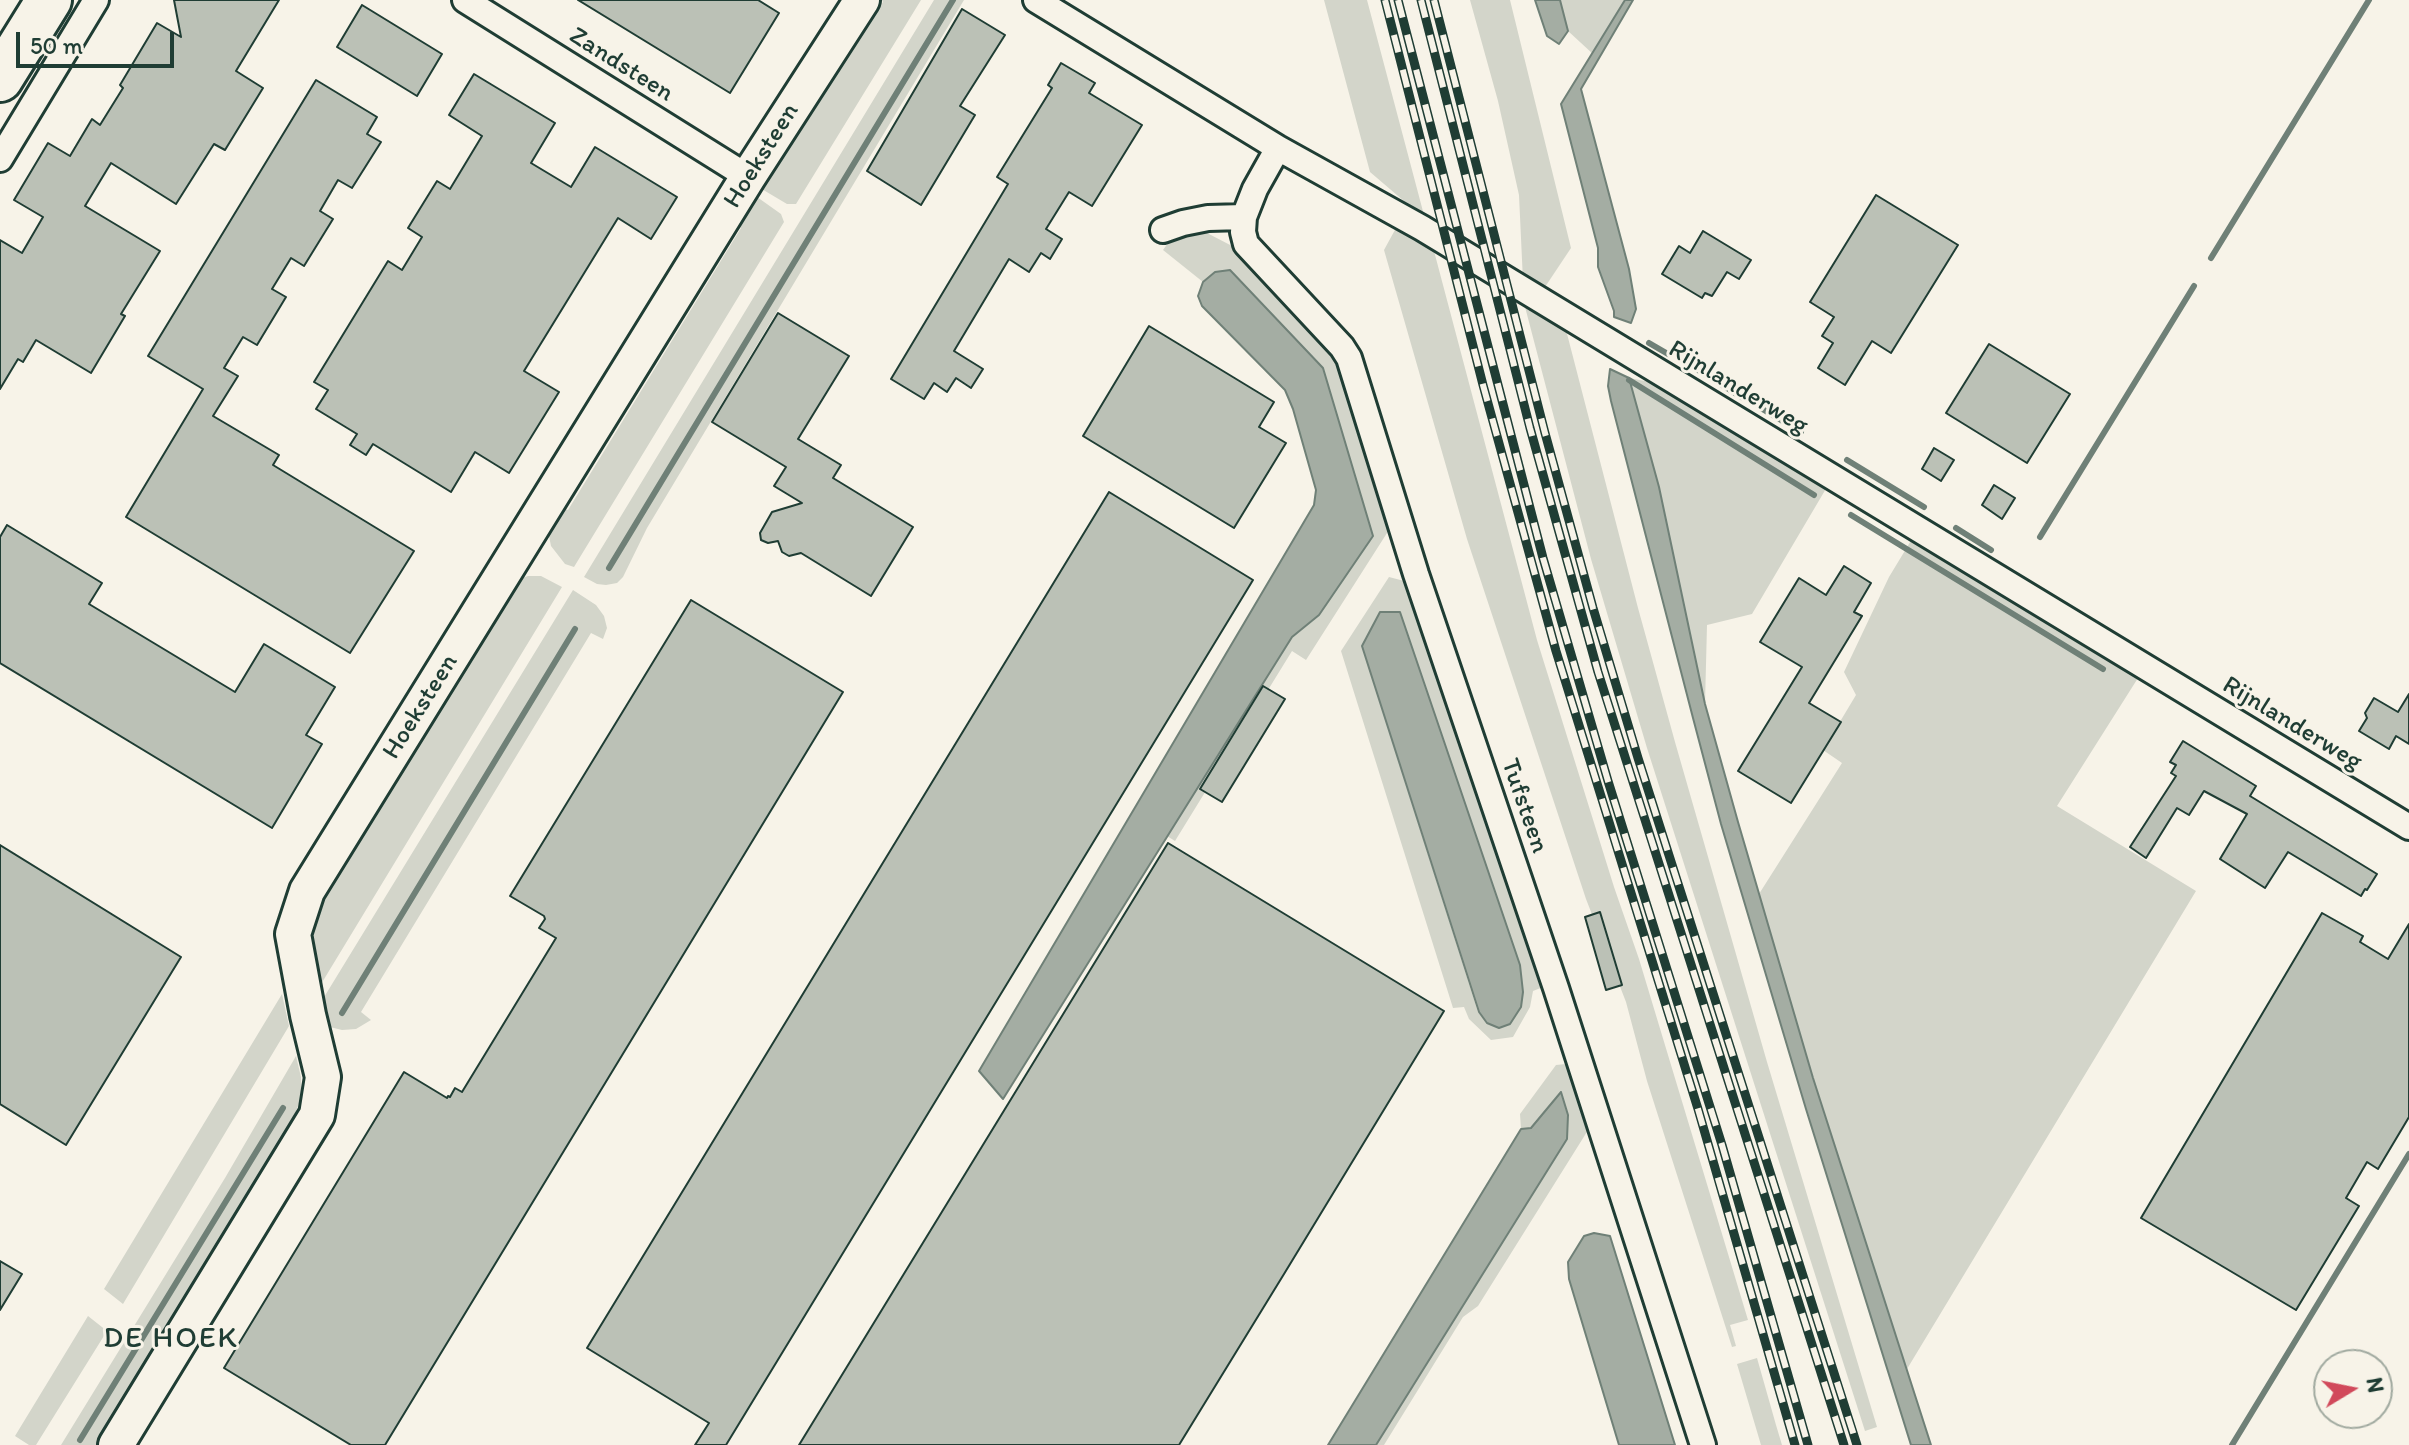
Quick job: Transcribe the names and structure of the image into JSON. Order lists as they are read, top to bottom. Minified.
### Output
{"streets":{"street":["Zandsteen","Hoeksteen","Rijnlanderweg","Tufsteen"]},"crossings":[["Zandsteen","Hoeksteen"]],"districts":["DE HOEK"],"scale_bar":"50 m","north":"right"}
